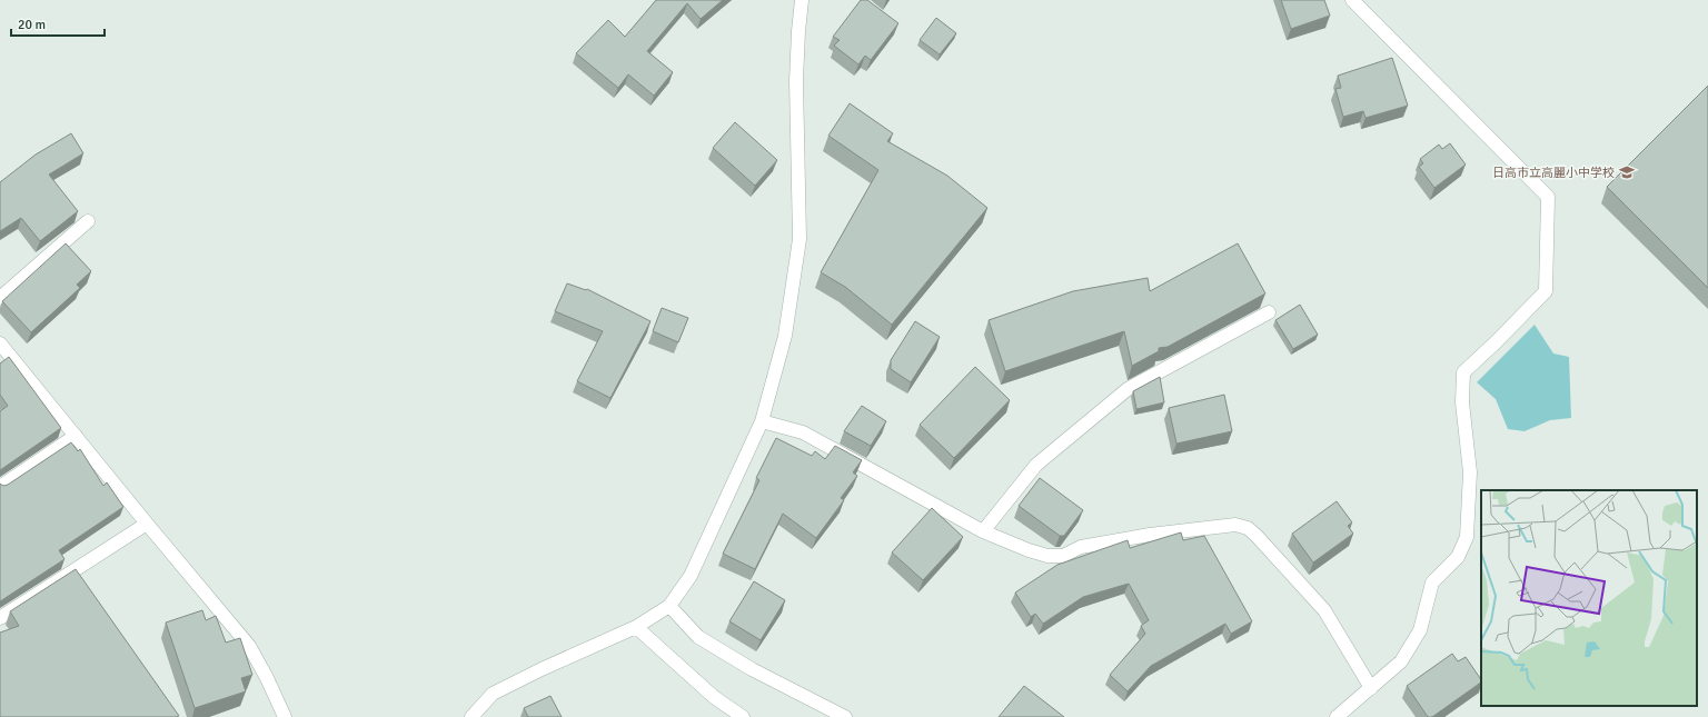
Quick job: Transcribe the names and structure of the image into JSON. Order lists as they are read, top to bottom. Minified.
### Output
{"places":{"school or university":["日高市立高麗小中学校"]},"scale_bar":"20 m"}
